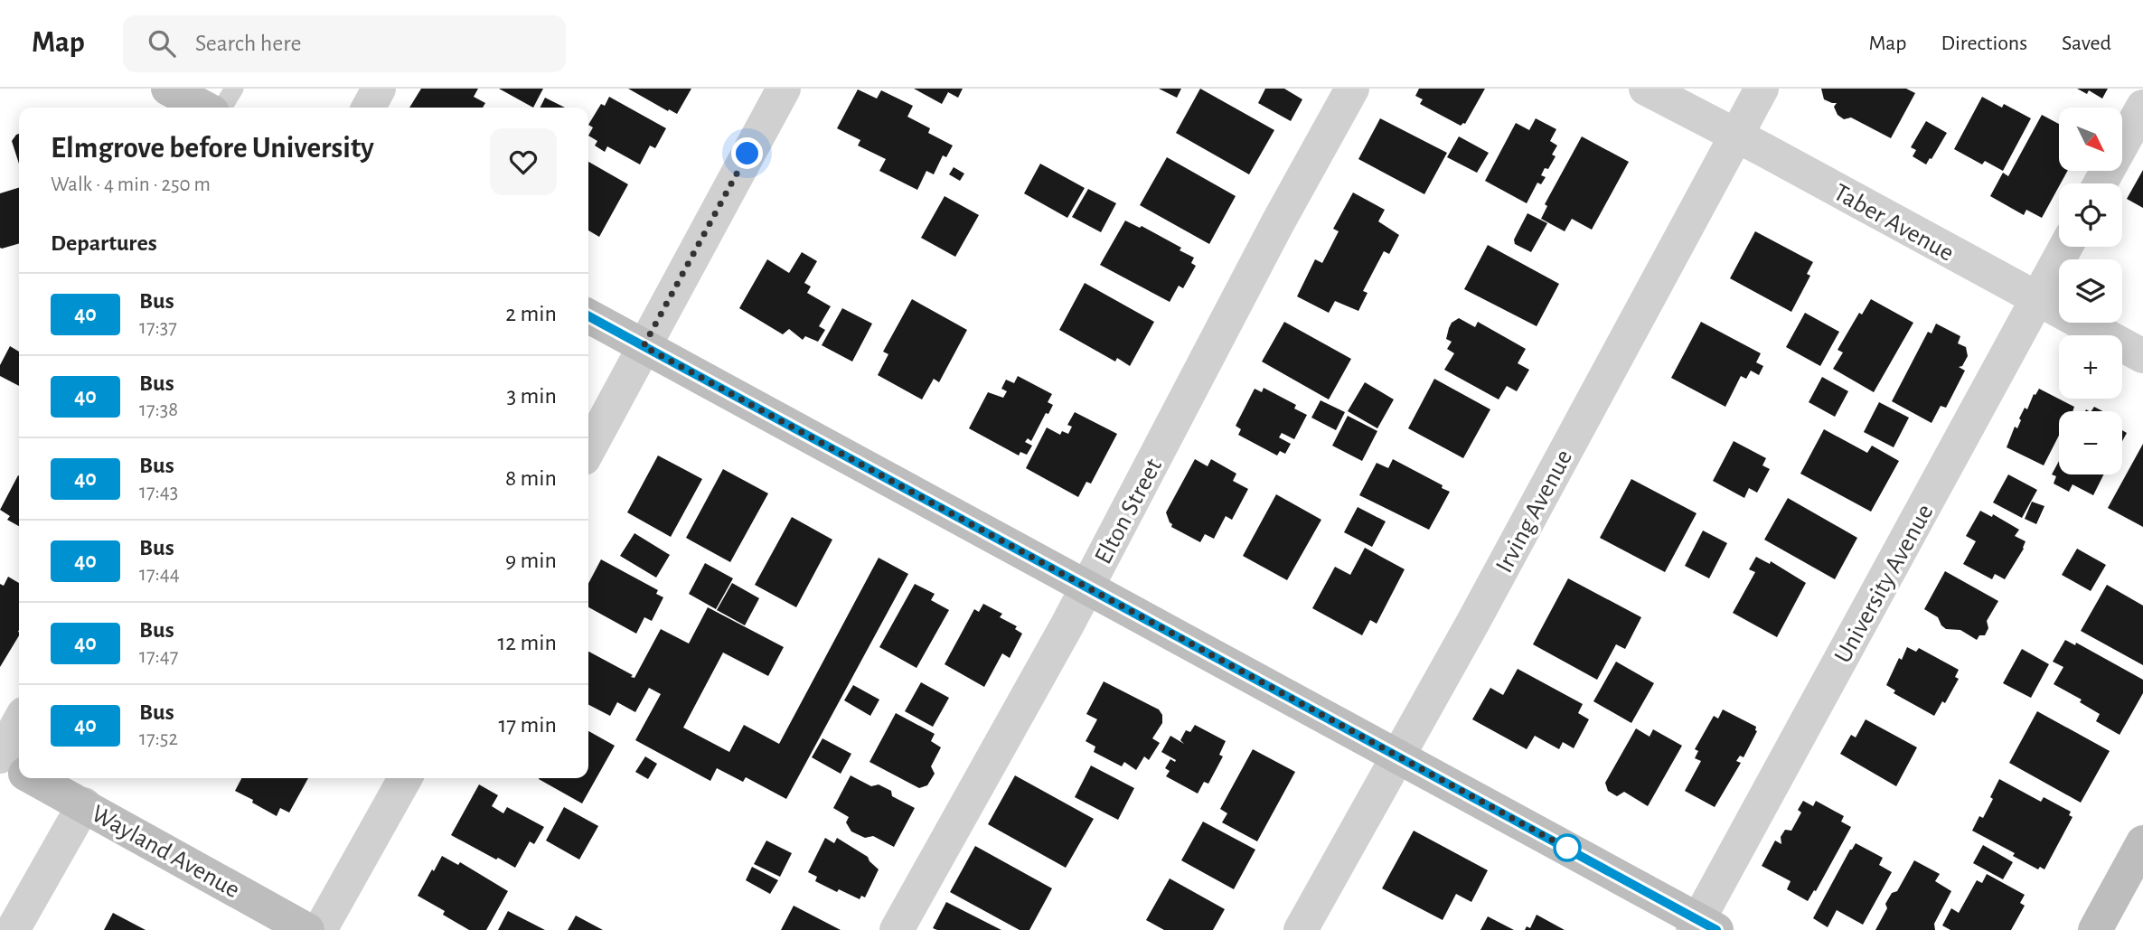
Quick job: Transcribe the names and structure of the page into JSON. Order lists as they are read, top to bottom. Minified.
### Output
{"streets":{"street":["Taber Avenue","Elton Street","Irving Avenue","University Avenue","Wayland Avenue"]},"crossings":[["Taber Avenue","Irving Avenue"],["Taber Avenue","University Avenue"]],"lines":["bus line 40"],"north":"bottom right","page":{"header":"Map","search":"Search here","nav":["Map","Directions","Saved"],"map_buttons":["+","−"],"heading":[["Elmgrove before University","Walk · 4 min · 250 m"],"Departures"],"list":[{"mark":"40","name":"Bus","note":"17:37","value":"2 min"},{"mark":"40","name":"Bus","note":"17:38","value":"3 min"},{"mark":"40","name":"Bus","note":"17:43","value":"8 min"},{"mark":"40","name":"Bus","note":"17:44","value":"9 min"},{"mark":"40","name":"Bus","note":"17:47","value":"12 min"},{"mark":"40","name":"Bus","note":"17:52","value":"17 min"}]}}
